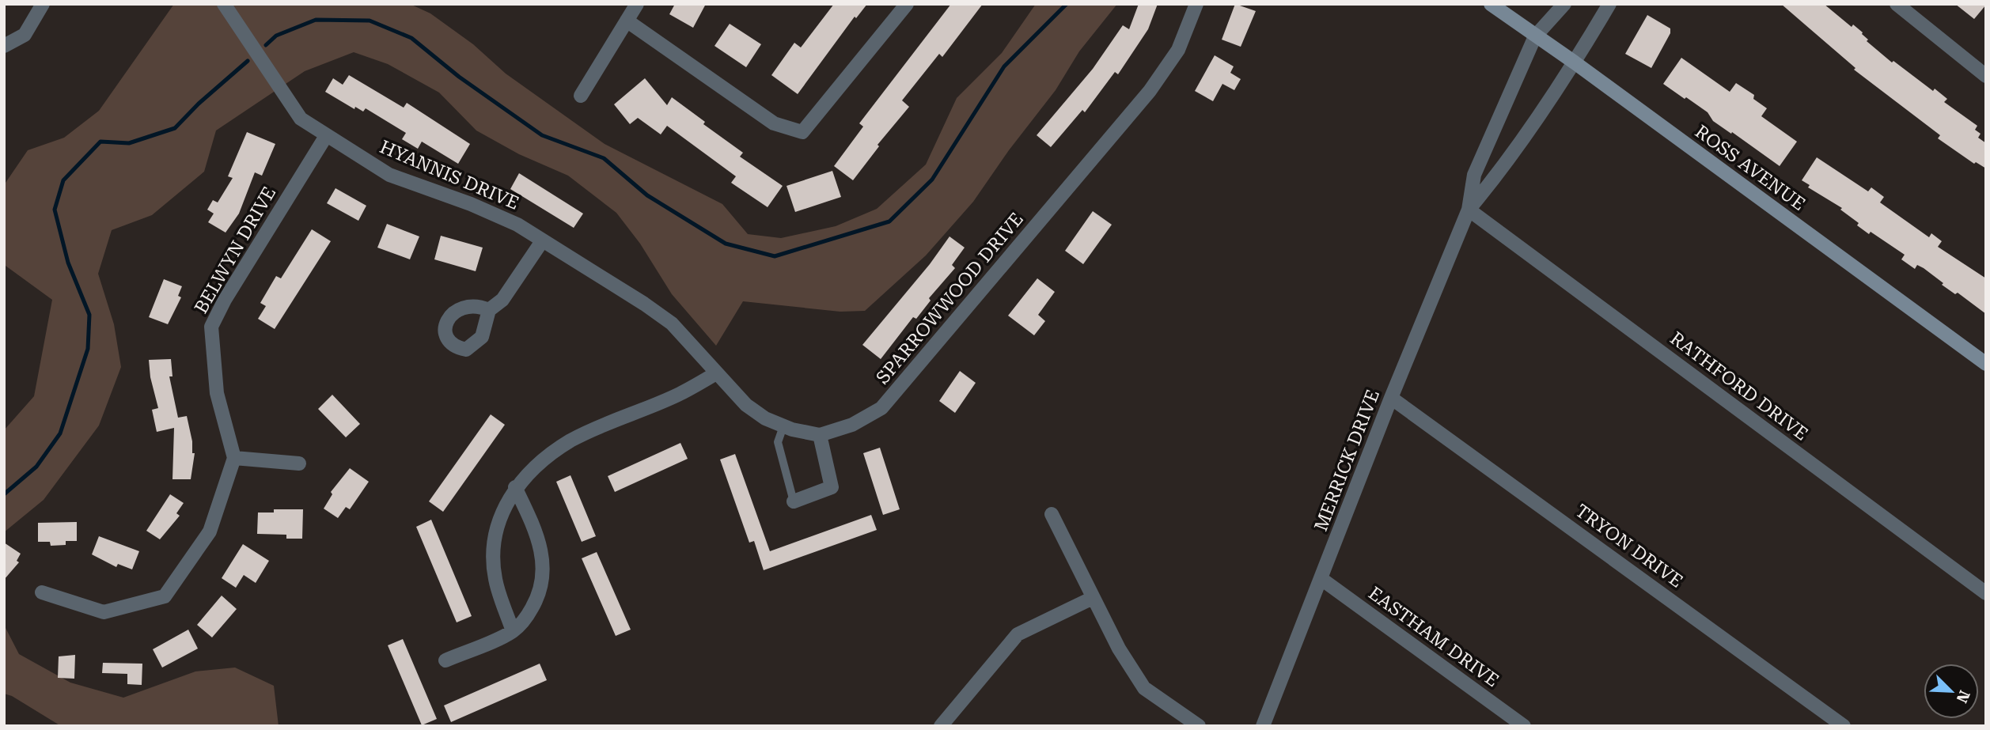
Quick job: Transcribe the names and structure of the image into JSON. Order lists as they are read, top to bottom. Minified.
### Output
{"streets":{"street":["ROSS AVENUE","HYANNIS DRIVE","BELWYN DRIVE","SPARROWWOOD DRIVE","RATHFORD DRIVE","MERRICK DRIVE","TRYON DRIVE","EASTHAM DRIVE"]},"crossings":[["ROSS AVENUE","MERRICK DRIVE"],["HYANNIS DRIVE","BELWYN DRIVE"],["RATHFORD DRIVE","MERRICK DRIVE"],["MERRICK DRIVE","TRYON DRIVE"],["MERRICK DRIVE","EASTHAM DRIVE"]],"north":"bottom right"}
